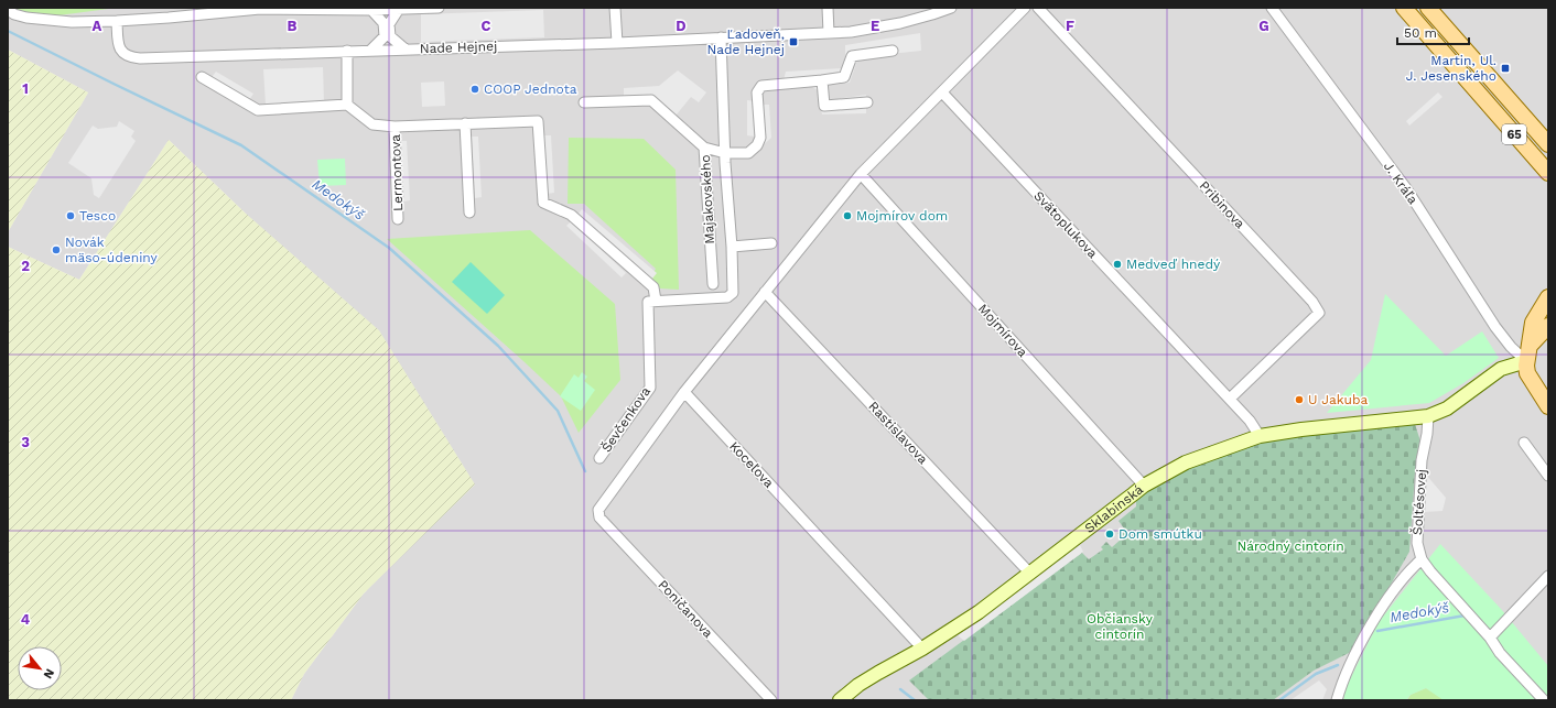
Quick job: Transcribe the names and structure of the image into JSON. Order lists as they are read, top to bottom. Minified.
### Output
{"streets":{"main road":["65"],"street":["Nade Hejnej","Lermontova","J. Kráľa","Majakovského","Pribinova","Svätoplukova","Mojmírova","Ševčenkova","Rastislavova","Koceľova","Šoltésovej","Sklabinská","Poničanova"]},"crossings":[["Lermontova","Ševčenkova"],["J. Kráľa","Sklabinská"],["Pribinova","Svätoplukova"],["Svätoplukova","Sklabinská"],["Mojmírova","Sklabinská"],["Rastislavova","Sklabinská"],["Koceľova","Sklabinská"],["Koceľova","Poničanova"],["Šoltésovej","Sklabinská"]],"water":["Medokýš"],"parks":["Národný cintorín","Občiansky cintorín"],"places":{"transit":["Ľadoveň, Nade Hejnej","Martin, Ul. J. Jesenského"],"other":["COOP Jednota","Tesco","Mojmírov dom","Novák mäso-údeniny","Medveď hnedý","U Jakuba","Dom smútku"]},"scale_bar":"50 m","north":"bottom right","grid":{"columns":["A","B","C","D","E","F","G"],"rows":["1","2","3","4"]}}
